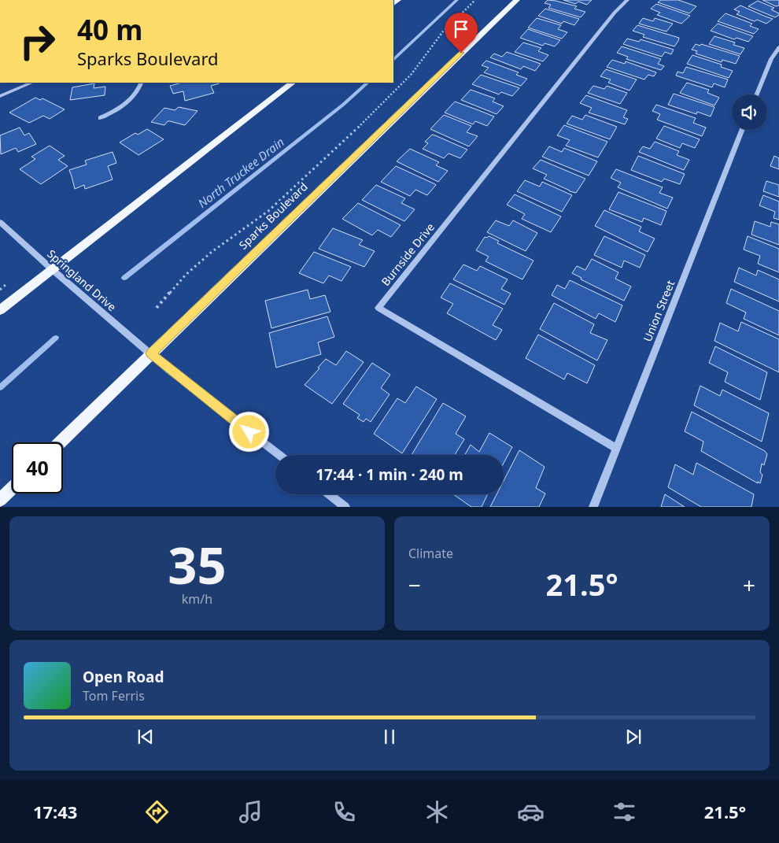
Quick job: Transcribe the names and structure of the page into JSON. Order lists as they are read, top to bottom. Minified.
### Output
{"streets":{"main road":["Sparks Boulevard"],"street":["Burnside Drive","Springland Drive","Union Street"]},"crossings":[["Sparks Boulevard","Springland Drive"],["Burnside Drive","Union Street"]],"water":["North Truckee Drain"],"page":{"turn":["40 m","Sparks Boulevard"],"limit":"40","trip":"17:44 · 1 min · 240 m","tile":[["35","km/h"],"Climate"],"heat":["−","21.5°","+"],"song":["Open Road","Tom Ferris"],"tabs":["17:43","21.5°"]}}
